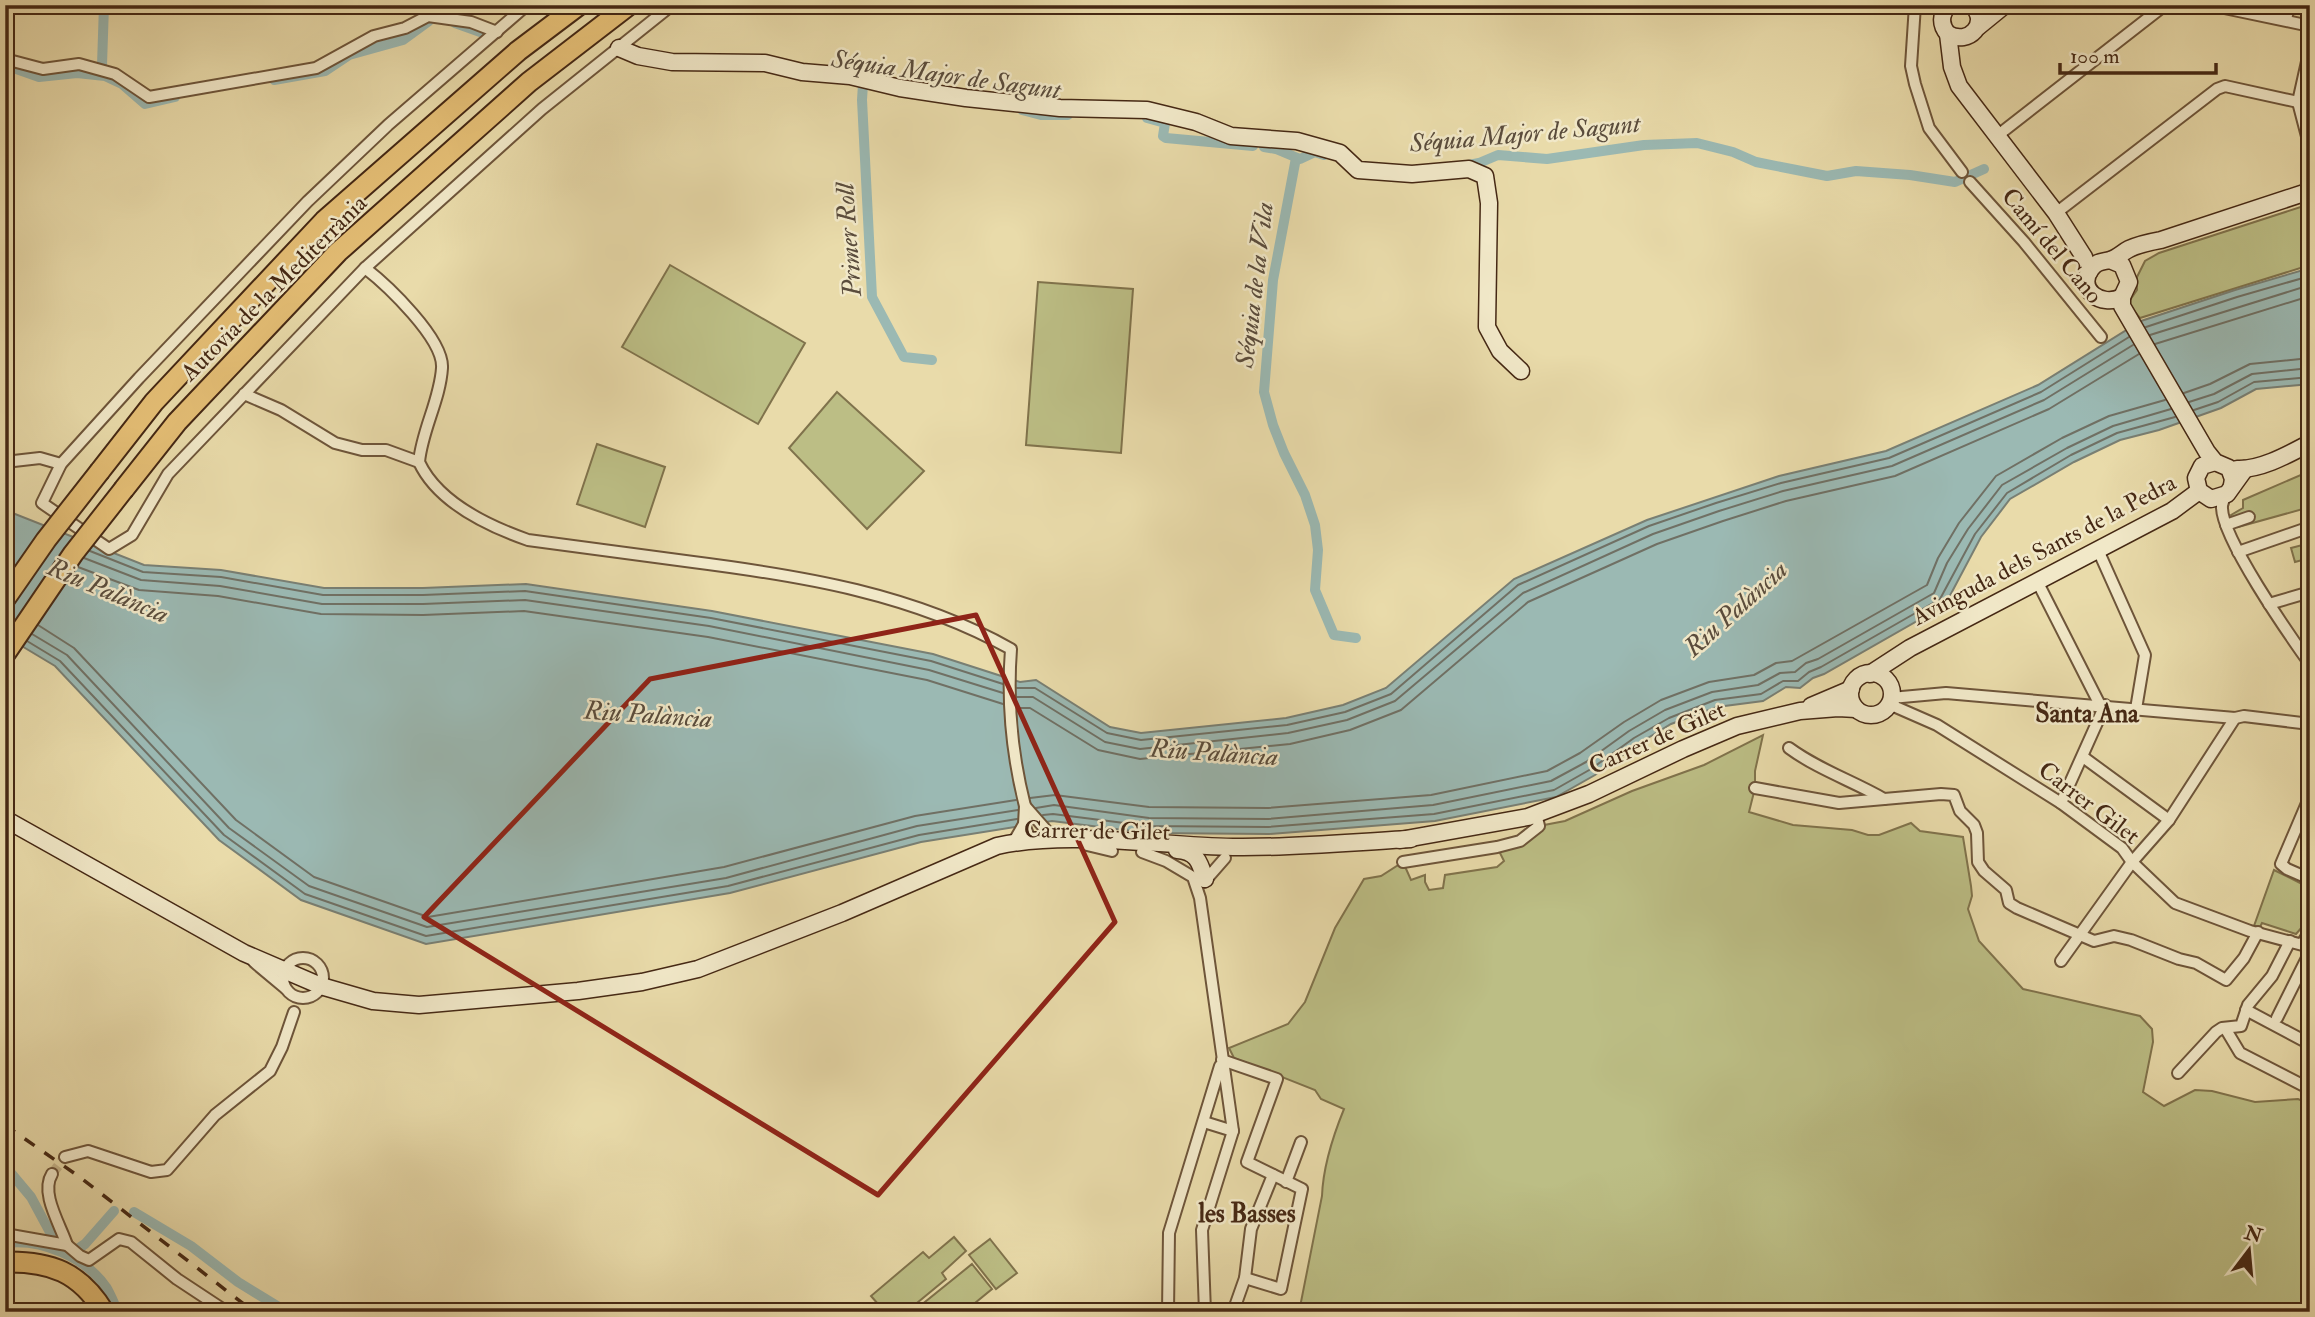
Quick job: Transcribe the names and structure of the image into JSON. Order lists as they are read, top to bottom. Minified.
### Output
{"streets":{"highway":["Autovia de la Mediterrània"],"street":["Camí del Cano","Avinguda dels Sants de la Pedra","Carrer de Gilet","Carrer Gilet"]},"crossings":[["Avinguda dels Sants de la Pedra","Carrer de Gilet"],["Avinguda dels Sants de la Pedra","Carrer Gilet"],["Carrer de Gilet","Carrer Gilet"]],"districts":["Santa Ana","les Basses"],"water":["Séquia Major de Sagunt","Primer Roll","Séquia de la Vila","Riu Palància"],"scale_bar":"100 m","north":"top"}
